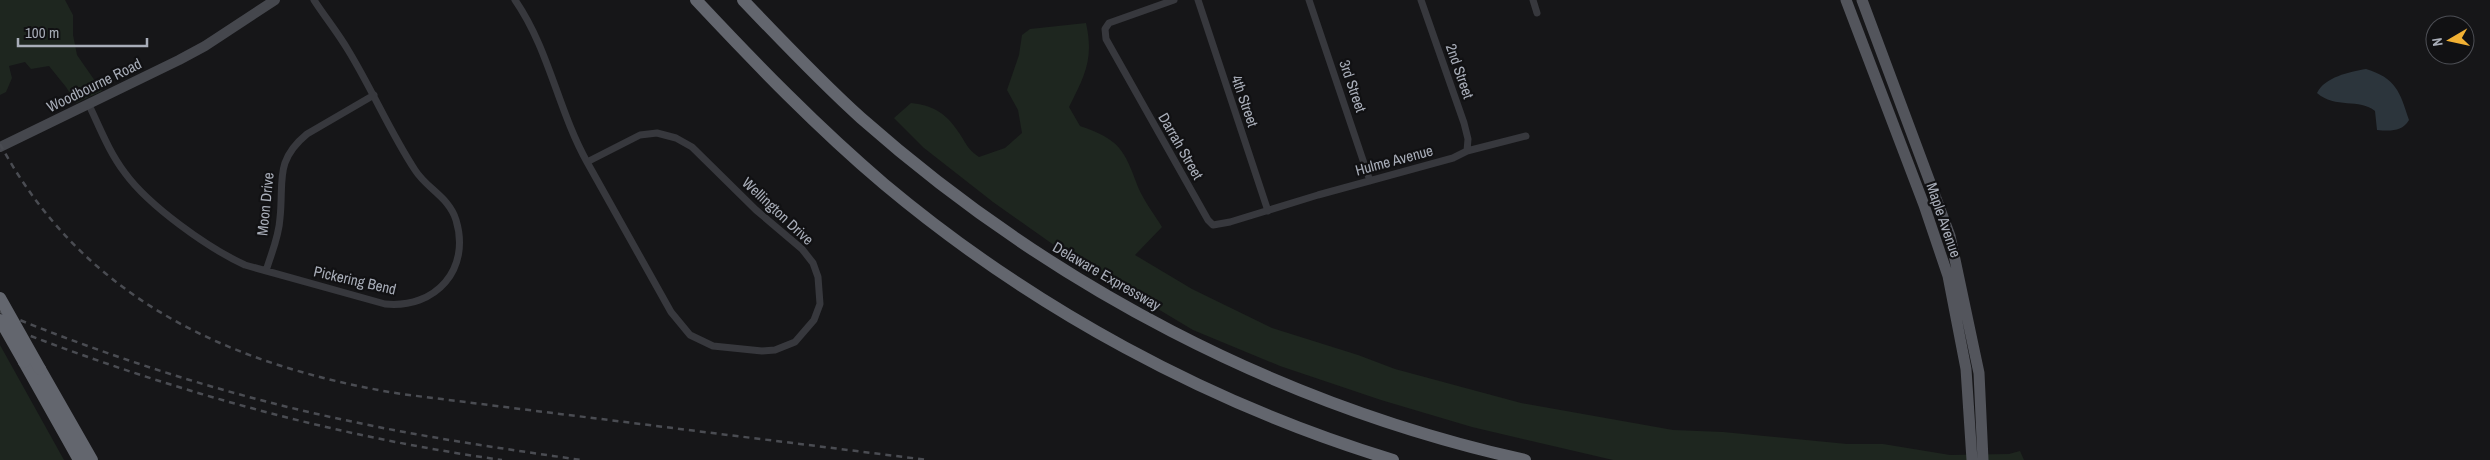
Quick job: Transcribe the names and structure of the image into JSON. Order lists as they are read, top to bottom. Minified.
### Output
{"streets":{"highway":["Delaware Expressway"],"main road":["Woodbourne Road","Maple Avenue"],"street":["2nd Street","3rd Street","4th Street","Darrah Street","Hulme Avenue","Moon Drive","Wellington Drive","Pickering Bend"]},"crossings":[["2nd Street","Hulme Avenue"],["Woodbourne Road","Pickering Bend"],["3rd Street","Hulme Avenue"],["4th Street","Darrah Street"],["4th Street","Hulme Avenue"],["Darrah Street","Hulme Avenue"],["Moon Drive","Pickering Bend"]],"scale_bar":"100 m","north":"left"}
